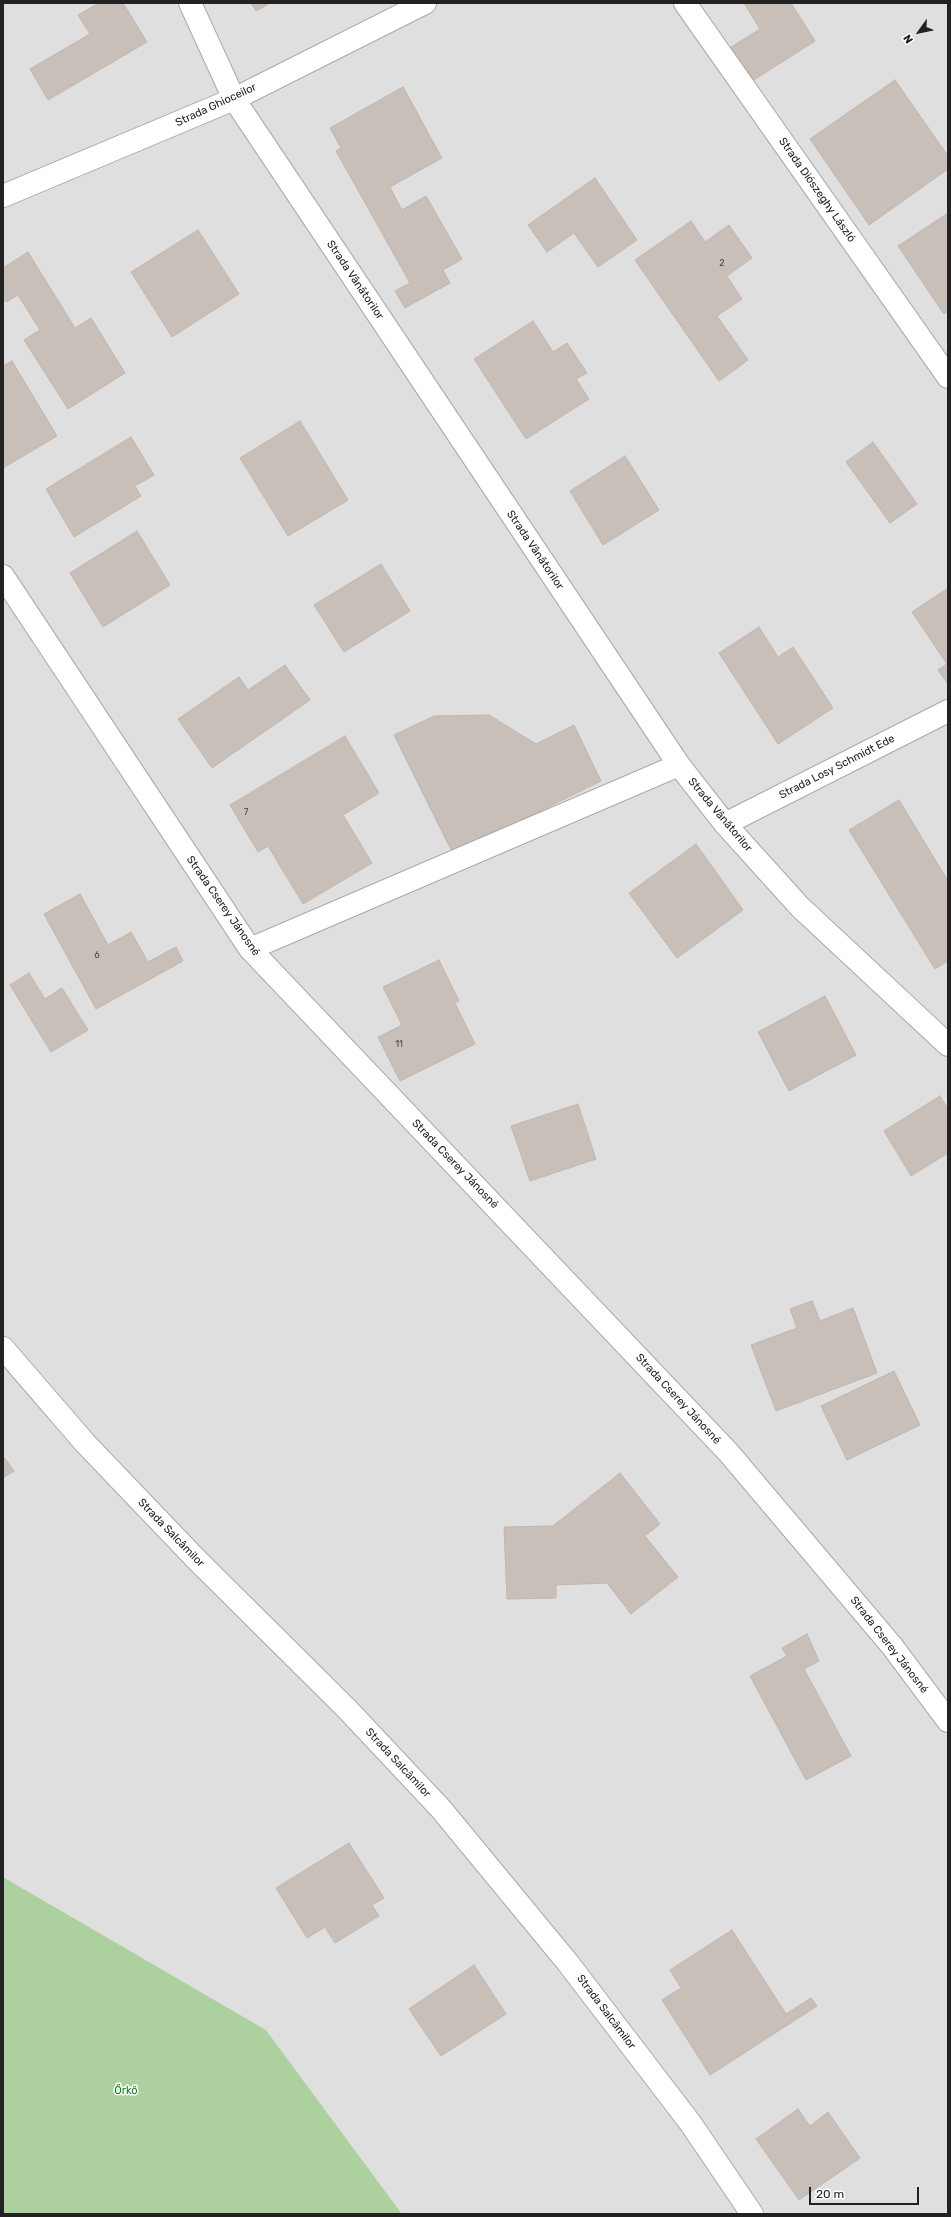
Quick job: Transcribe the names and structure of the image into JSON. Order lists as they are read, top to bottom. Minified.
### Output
{"streets":{"street":["Strada Ghioceilor","Strada Diószeghy László","Strada Vânătorilor","Strada Losy Schmidt Ede","Strada Cserey Jánosné","Strada Salcâmilor"]},"crossings":[["Strada Ghioceilor","Strada Vânătorilor"],["Strada Vânătorilor","Strada Losy Schmidt Ede"]],"parks":["Őrkő"],"house_numbers":["2","7","6","11"],"scale_bar":"20 m","north":"bottom left"}
